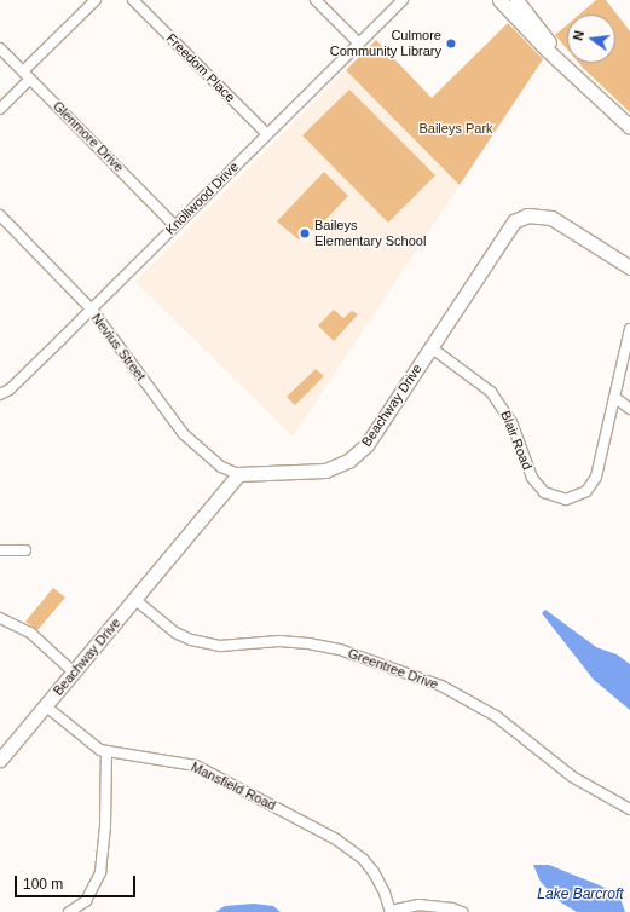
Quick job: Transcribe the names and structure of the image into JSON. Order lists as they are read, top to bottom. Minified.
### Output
{"streets":{"street":["Freedom Place","Glenmore Drive","Knollwood Drive","Nevius Street","Beachway Drive","Blair Road","Greentree Drive","Mansfield Road"]},"crossings":[["Freedom Place","Knollwood Drive"],["Glenmore Drive","Knollwood Drive"],["Knollwood Drive","Nevius Street"],["Nevius Street","Beachway Drive"],["Beachway Drive","Blair Road"],["Beachway Drive","Greentree Drive"],["Beachway Drive","Mansfield Road"]],"water":["Lake Barcroft"],"parks":["Baileys Park"],"places":["Culmore Community Library","Baileys Elementary School"],"scale_bar":"100 m","north":"left"}
